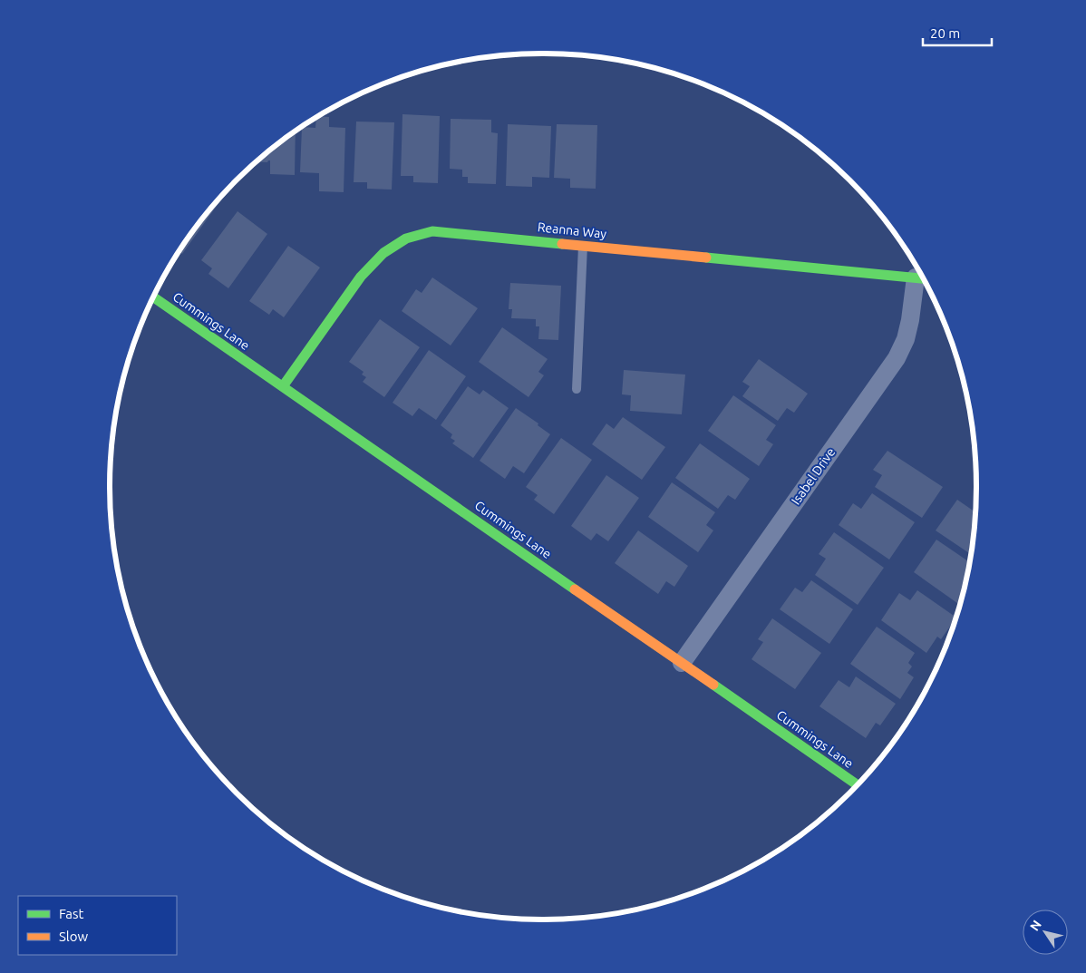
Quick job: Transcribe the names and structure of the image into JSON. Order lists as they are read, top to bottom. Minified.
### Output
{"streets":{"street":["Reanna Way","Cummings Lane","Isabel Drive"]},"crossings":[["Reanna Way","Cummings Lane"],["Reanna Way","Isabel Drive"],["Cummings Lane","Isabel Drive"]],"legend":["Fast","Slow"],"scale_bar":"20 m","north":"top left"}
